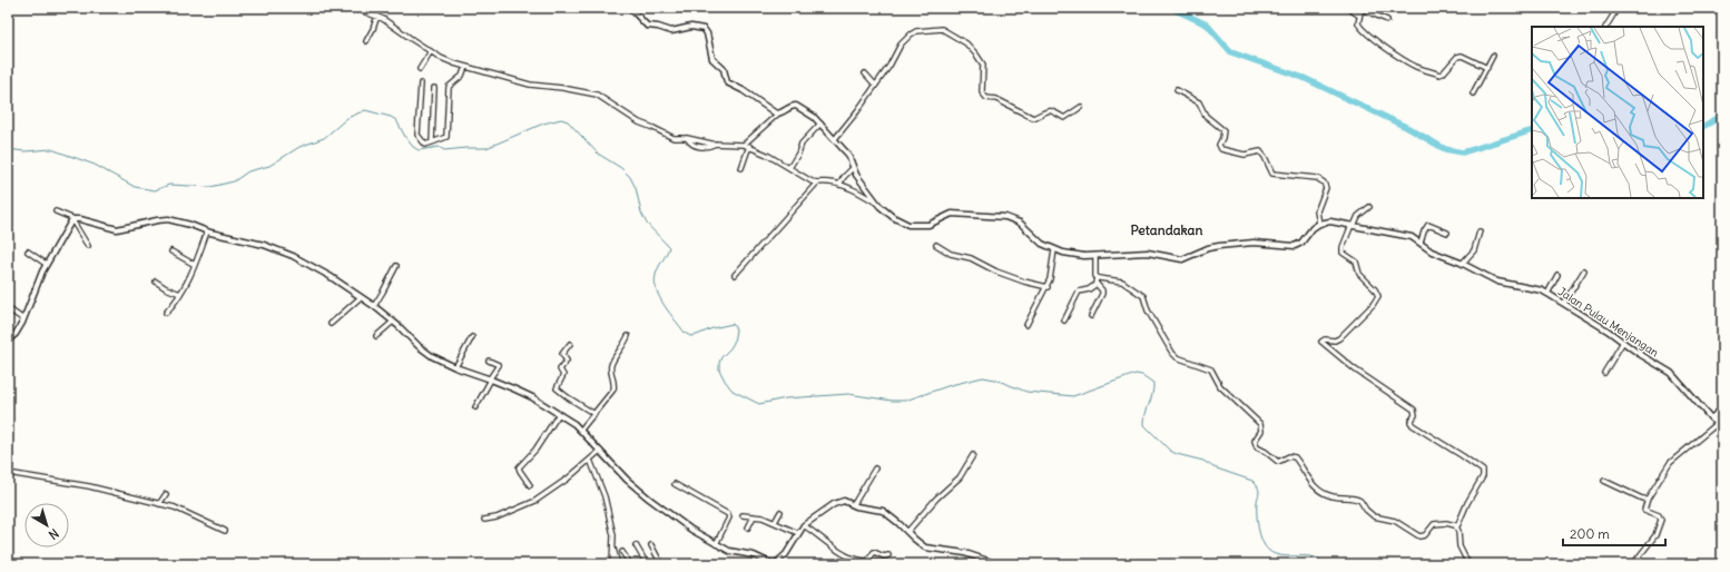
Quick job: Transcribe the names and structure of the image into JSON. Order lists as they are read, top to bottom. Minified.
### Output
{"streets":{"street":["Jalan Pulau Menjangan"]},"districts":["Petandakan"],"scale_bar":"200 m","north":"bottom right"}
